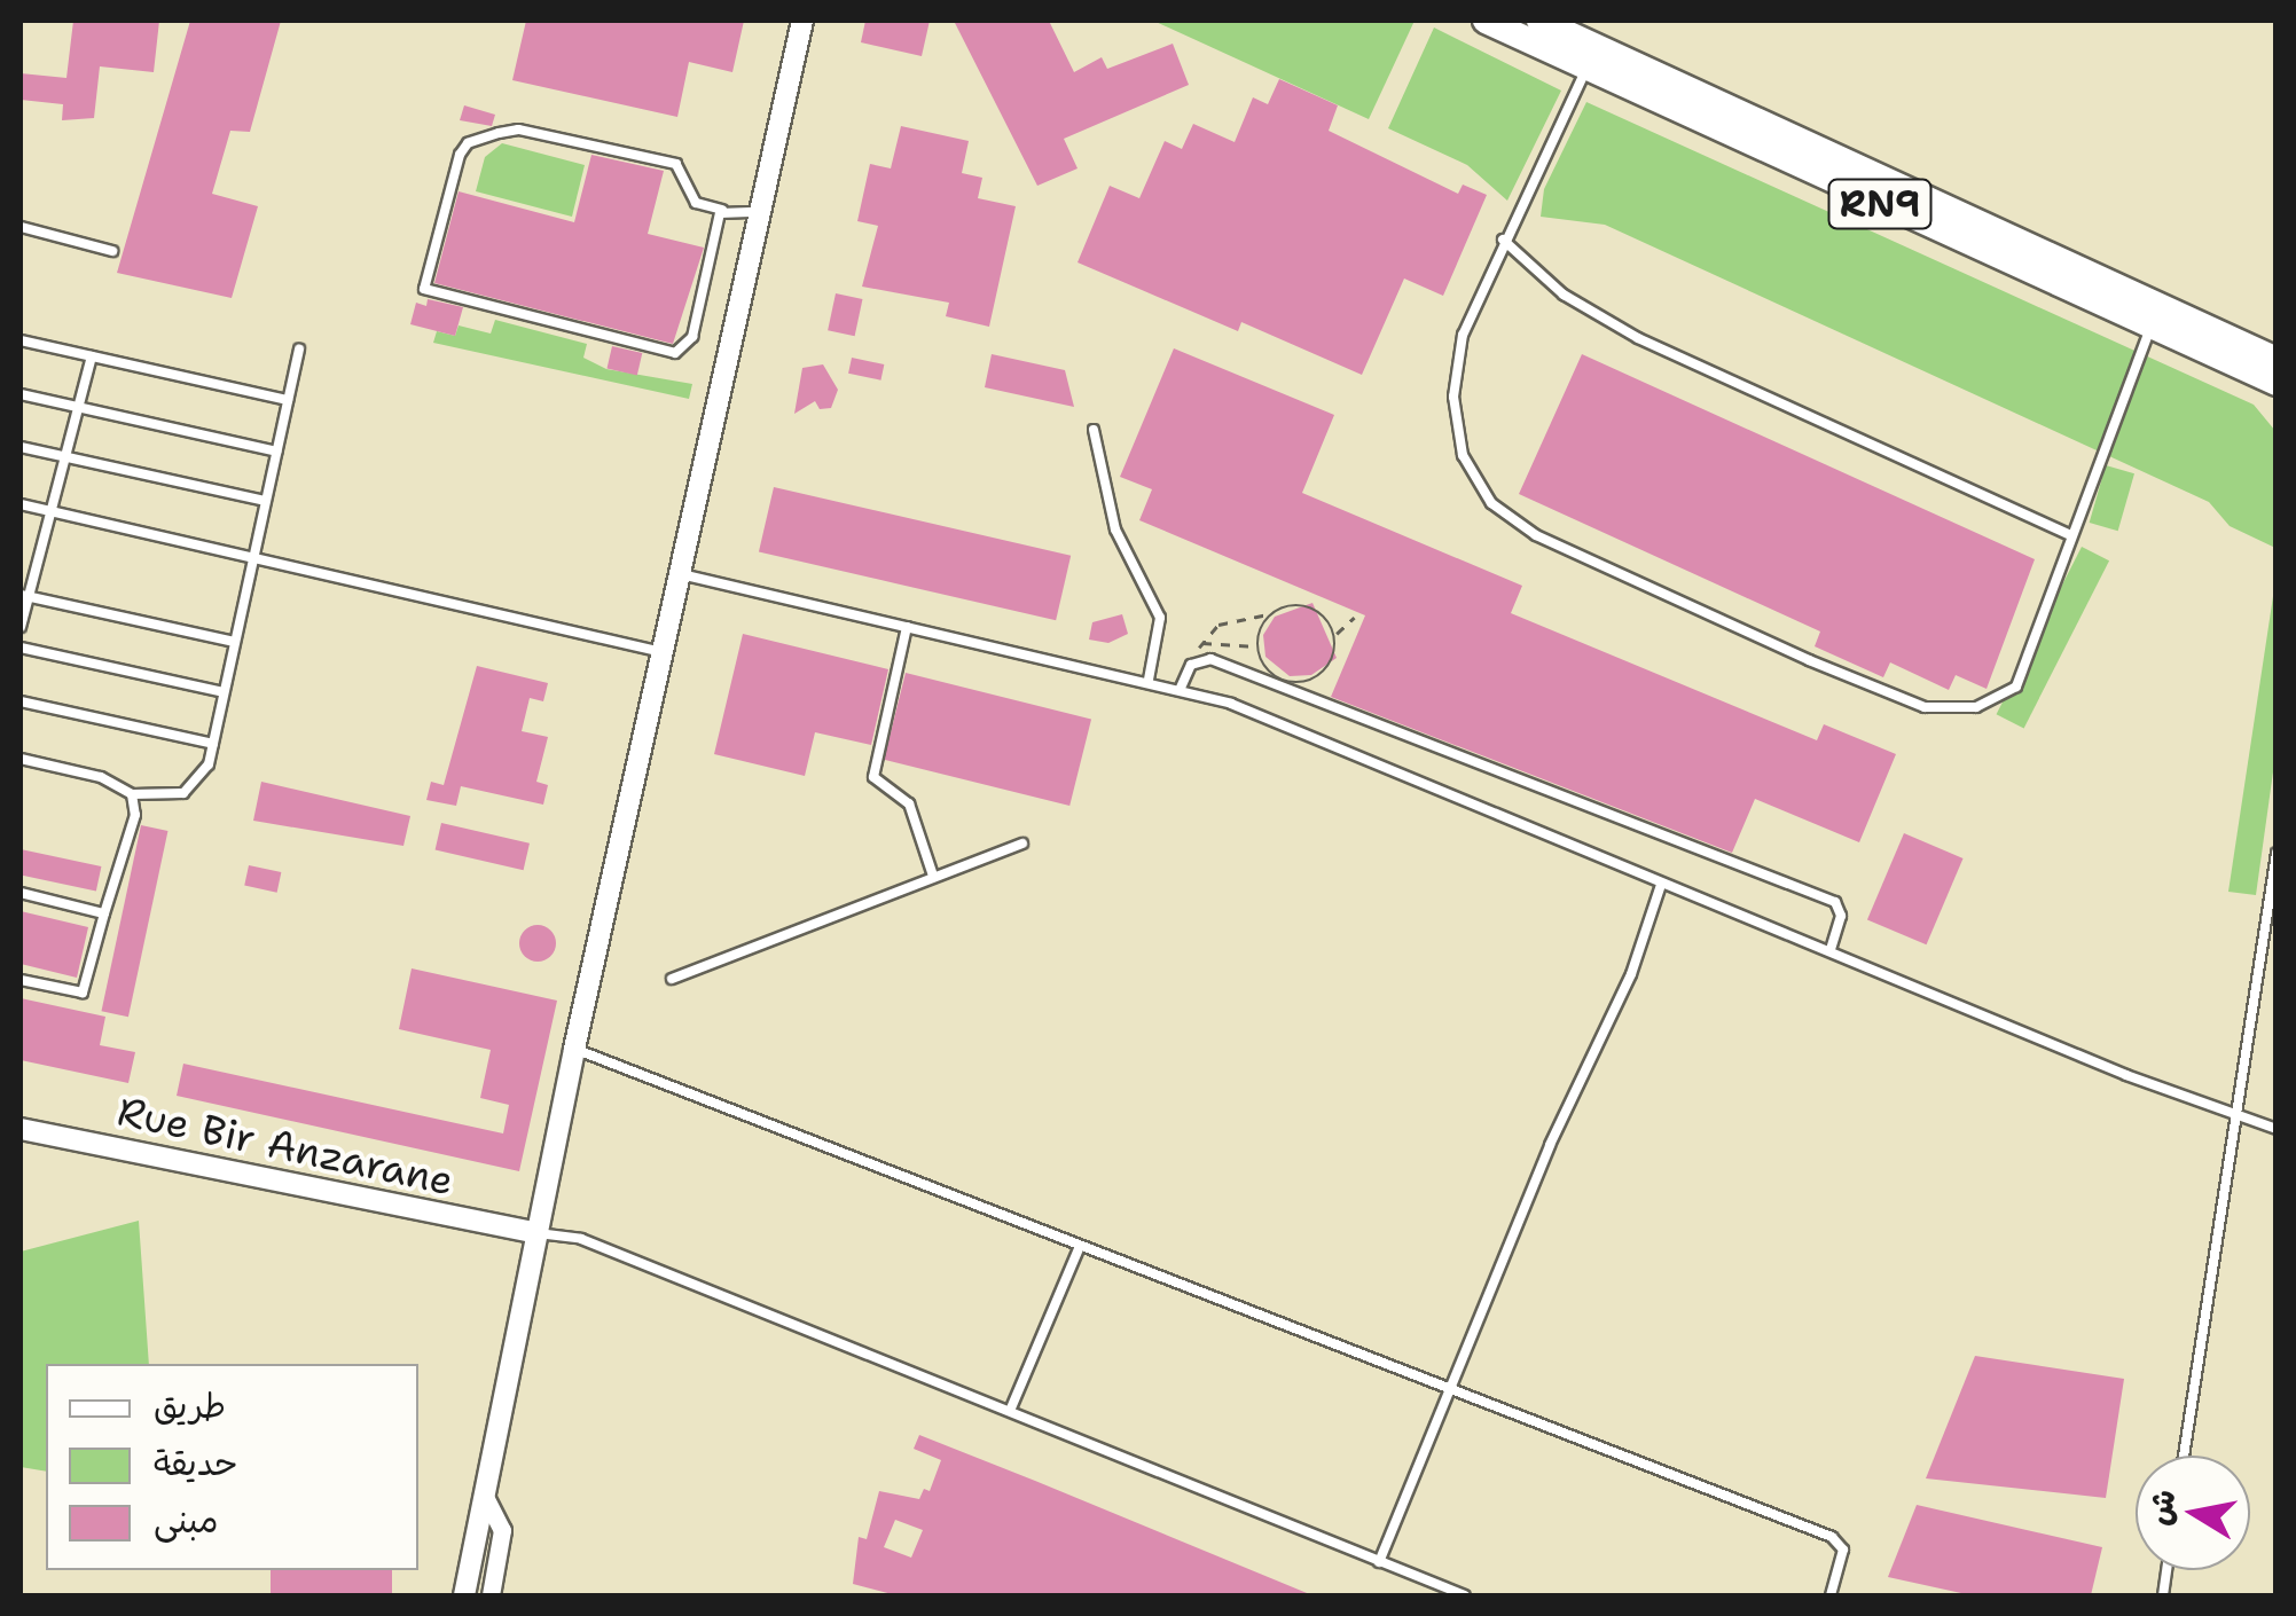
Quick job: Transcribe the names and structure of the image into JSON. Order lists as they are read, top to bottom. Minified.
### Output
{"streets":{"main road":["RN9"],"street":["Rue Bir Anzarane"]},"legend":["طريق","حديقة","مبنى"],"north":"left"}
